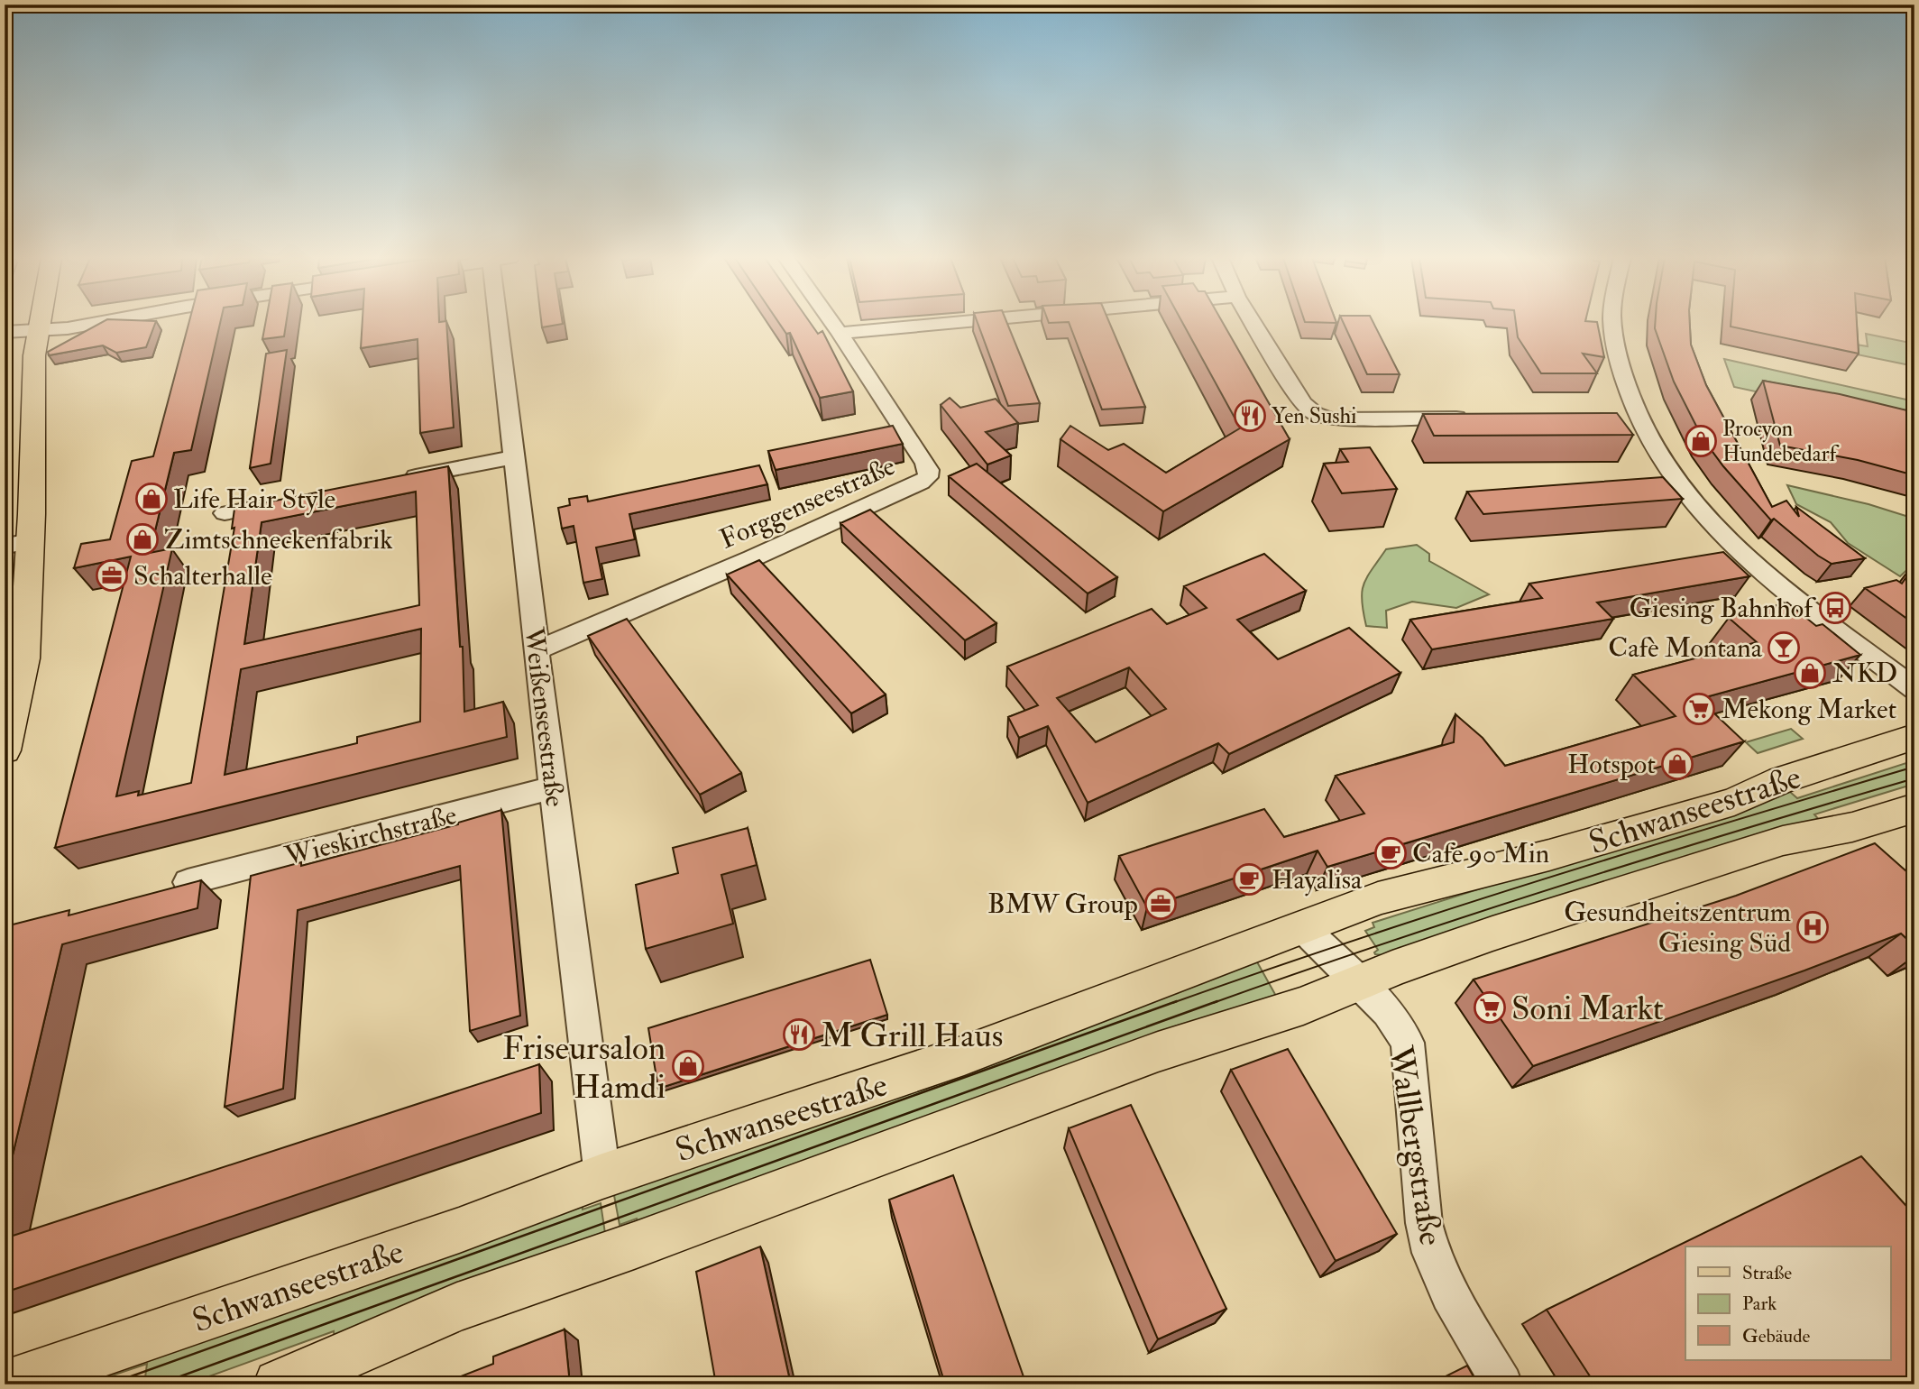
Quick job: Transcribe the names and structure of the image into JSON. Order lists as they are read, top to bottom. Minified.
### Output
{"streets":{"main road":["Schwanseestraße"],"street":["Forggenseestraße","Weißenseestraße","Wieskirchstraße","Wallbergstraße"]},"crossings":[["Forggenseestraße","Weißenseestraße"],["Weißenseestraße","Schwanseestraße"],["Weißenseestraße","Wieskirchstraße"],["Schwanseestraße","Wallbergstraße"]],"places":{"restaurant":["Yen Sushi","M Grill Haus"],"shop":["Procyon Hundebedarf","Life Hair Style","Zimtschneckenfabrik","NKD","Hotspot","Friseursalon Hamdi"],"office":["Schalterhalle","BMW Group"],"bus stop":["Giesing Bahnhof"],"bar":["Cafè Montana"],"supermarket":["Mekong Market","Soni Markt"],"cafe":["Cafe 90 Min","Hayalisa"],"hospital":["Gesundheitszentrum Giesing Süd"]},"legend":["Straße","Park","Gebäude"]}
